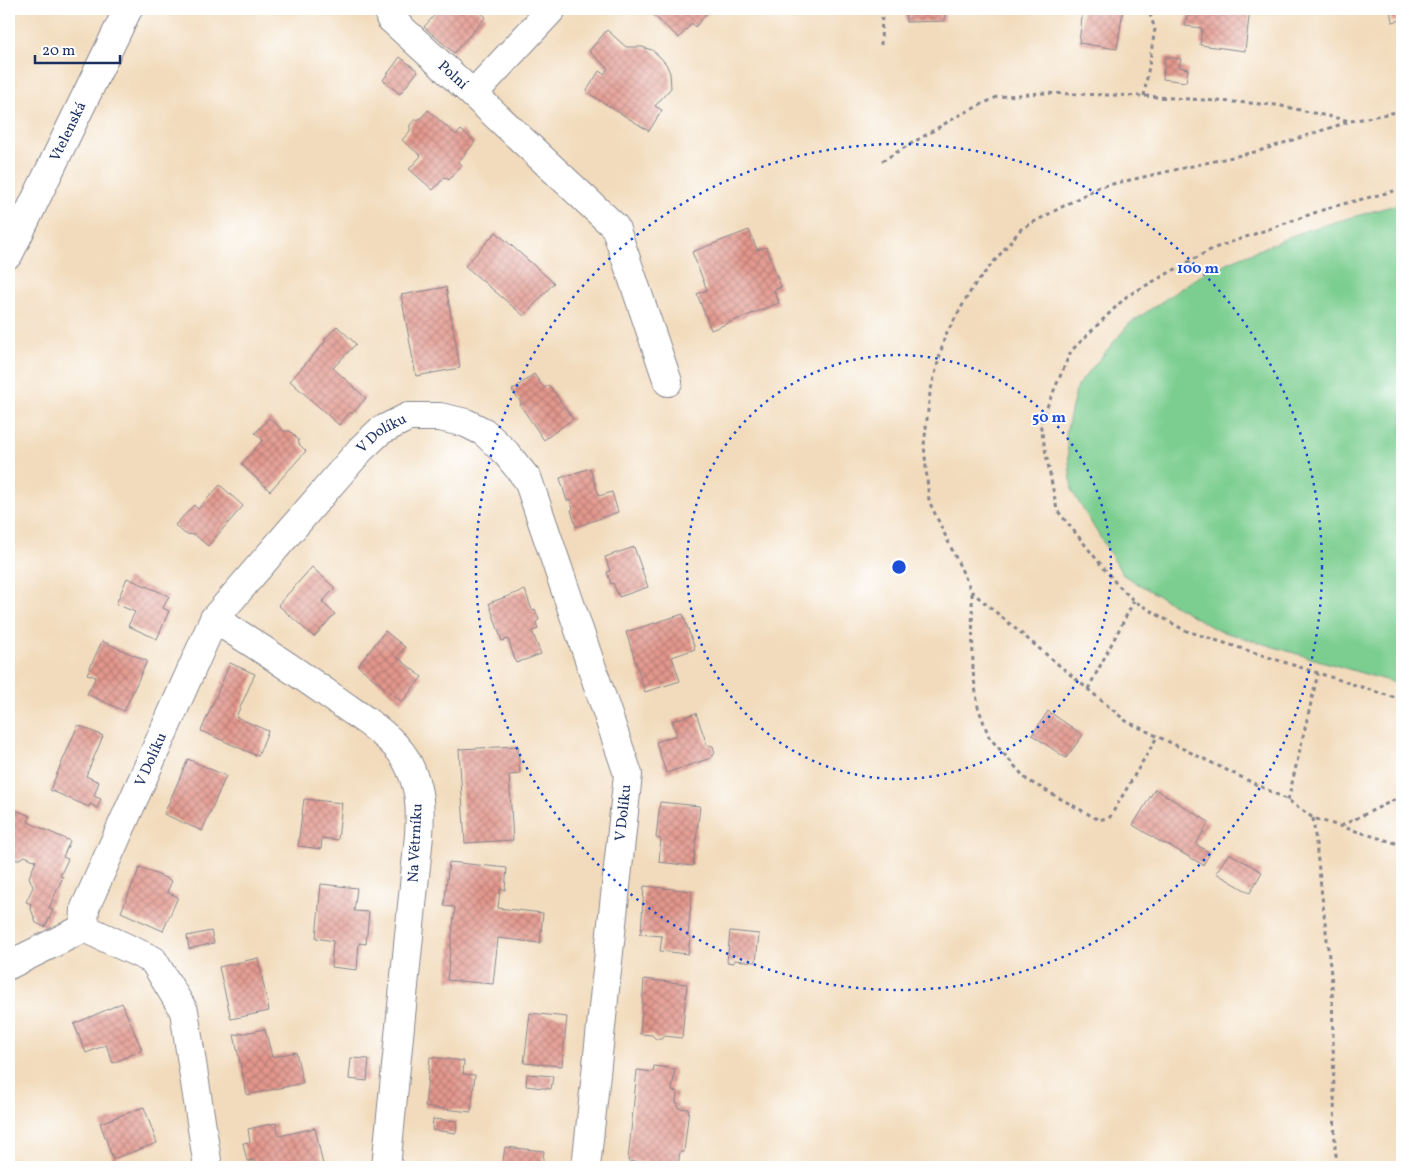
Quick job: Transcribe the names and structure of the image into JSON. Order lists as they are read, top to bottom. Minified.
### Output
{"streets":{"street":["Polní","Vtelenská","V Dolíku","Na Větrníku"]},"crossings":[["V Dolíku","Na Větrníku"]],"scale_bar":"20 m","rings":["100 m","50 m"]}
